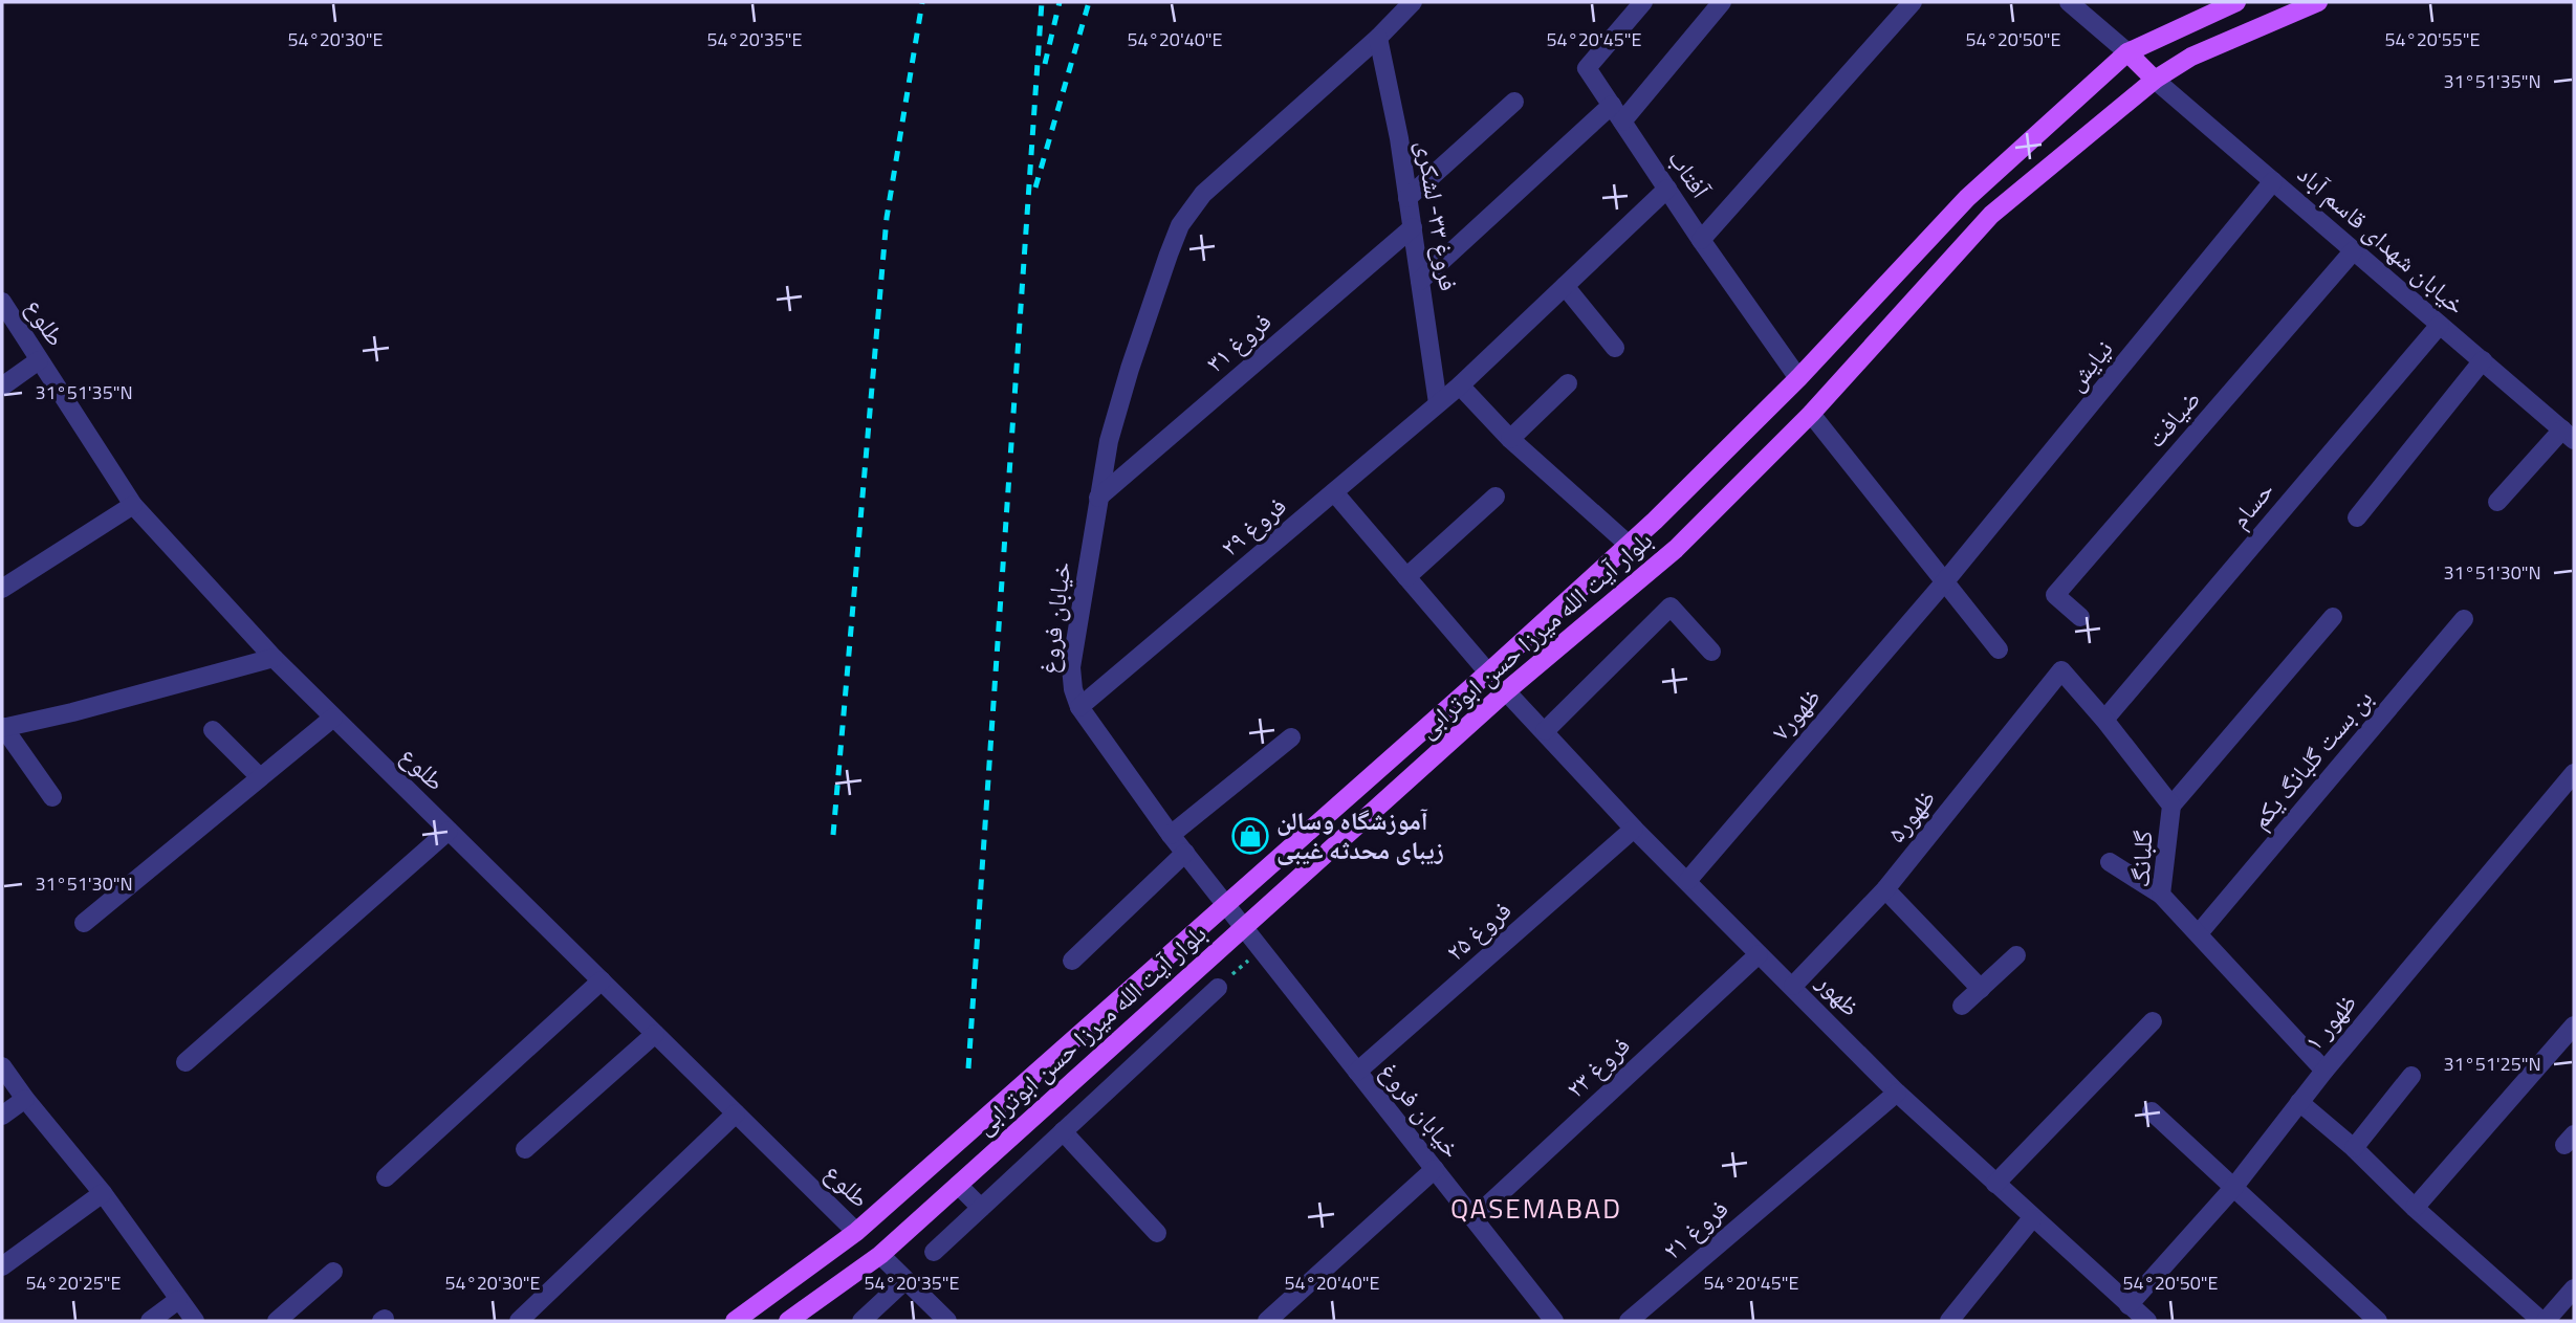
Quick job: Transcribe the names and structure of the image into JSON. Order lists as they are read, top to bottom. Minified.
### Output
{"streets":{"main road":["بلوار آیت الله میرزا حسن ابوترابی"],"street":["آفتاب","فروغ ۳۳- لشکری","خیابان شهدای قاسم آباد","طلوع","فروغ ۳۱","نيايش","ضیافت","حسام","فروغ ۲۹","خیابان فروغ","ظهور۷","بن بست گلبانگ یکم","ظهور۵","گلبانگ","فروغ ۲۵","ظهور","ظهور ۱","فروغ ۲۳","فروغ ۲۱"]},"crossings":[["آفتاب","فروغ ۲۹"],["آفتاب","بلوار آیت الله میرزا حسن ابوترابی"],["فروغ ۳۳- لشکری","فروغ ۳۱"],["فروغ ۳۳- لشکری","فروغ ۲۹"],["فروغ ۳۳- لشکری","خیابان فروغ"],["خیابان شهدای قاسم آباد","نيايش"],["خیابان شهدای قاسم آباد","ضیافت"],["خیابان شهدای قاسم آباد","حسام"],["خیابان شهدای قاسم آباد","بلوار آیت الله میرزا حسن ابوترابی"],["طلوع","بلوار آیت الله میرزا حسن ابوترابی"],["فروغ ۳۱","خیابان فروغ"],["نيايش","ظهور۷"],["حسام","گلبانگ"],["فروغ ۲۹","خیابان فروغ"],["خیابان فروغ","بلوار آیت الله میرزا حسن ابوترابی"],["خیابان فروغ","فروغ ۲۵"],["خیابان فروغ","فروغ ۲۳"],["بلوار آیت الله میرزا حسن ابوترابی","ظهور"],["ظهور۷","ظهور"],["بن بست گلبانگ یکم","گلبانگ"],["ظهور۵","گلبانگ"],["ظهور۵","ظهور"],["گلبانگ","ظهور ۱"],["فروغ ۲۵","ظهور"],["ظهور","ظهور ۱"],["ظهور","فروغ ۲۳"],["ظهور","فروغ ۲۱"]],"districts":["QASEMABAD"],"places":{"shop":["آموزشگاه وسالن زیبای محدثه غیبی"]},"coordinates":["54°20'30\"E","54°20'35\"E","54°20'40\"E","54°20'45\"E","54°20'50\"E","54°20'55\"E","31°51'35\"N","31°51'30\"N","31°51'25\"N","54°20'25\"E"]}
